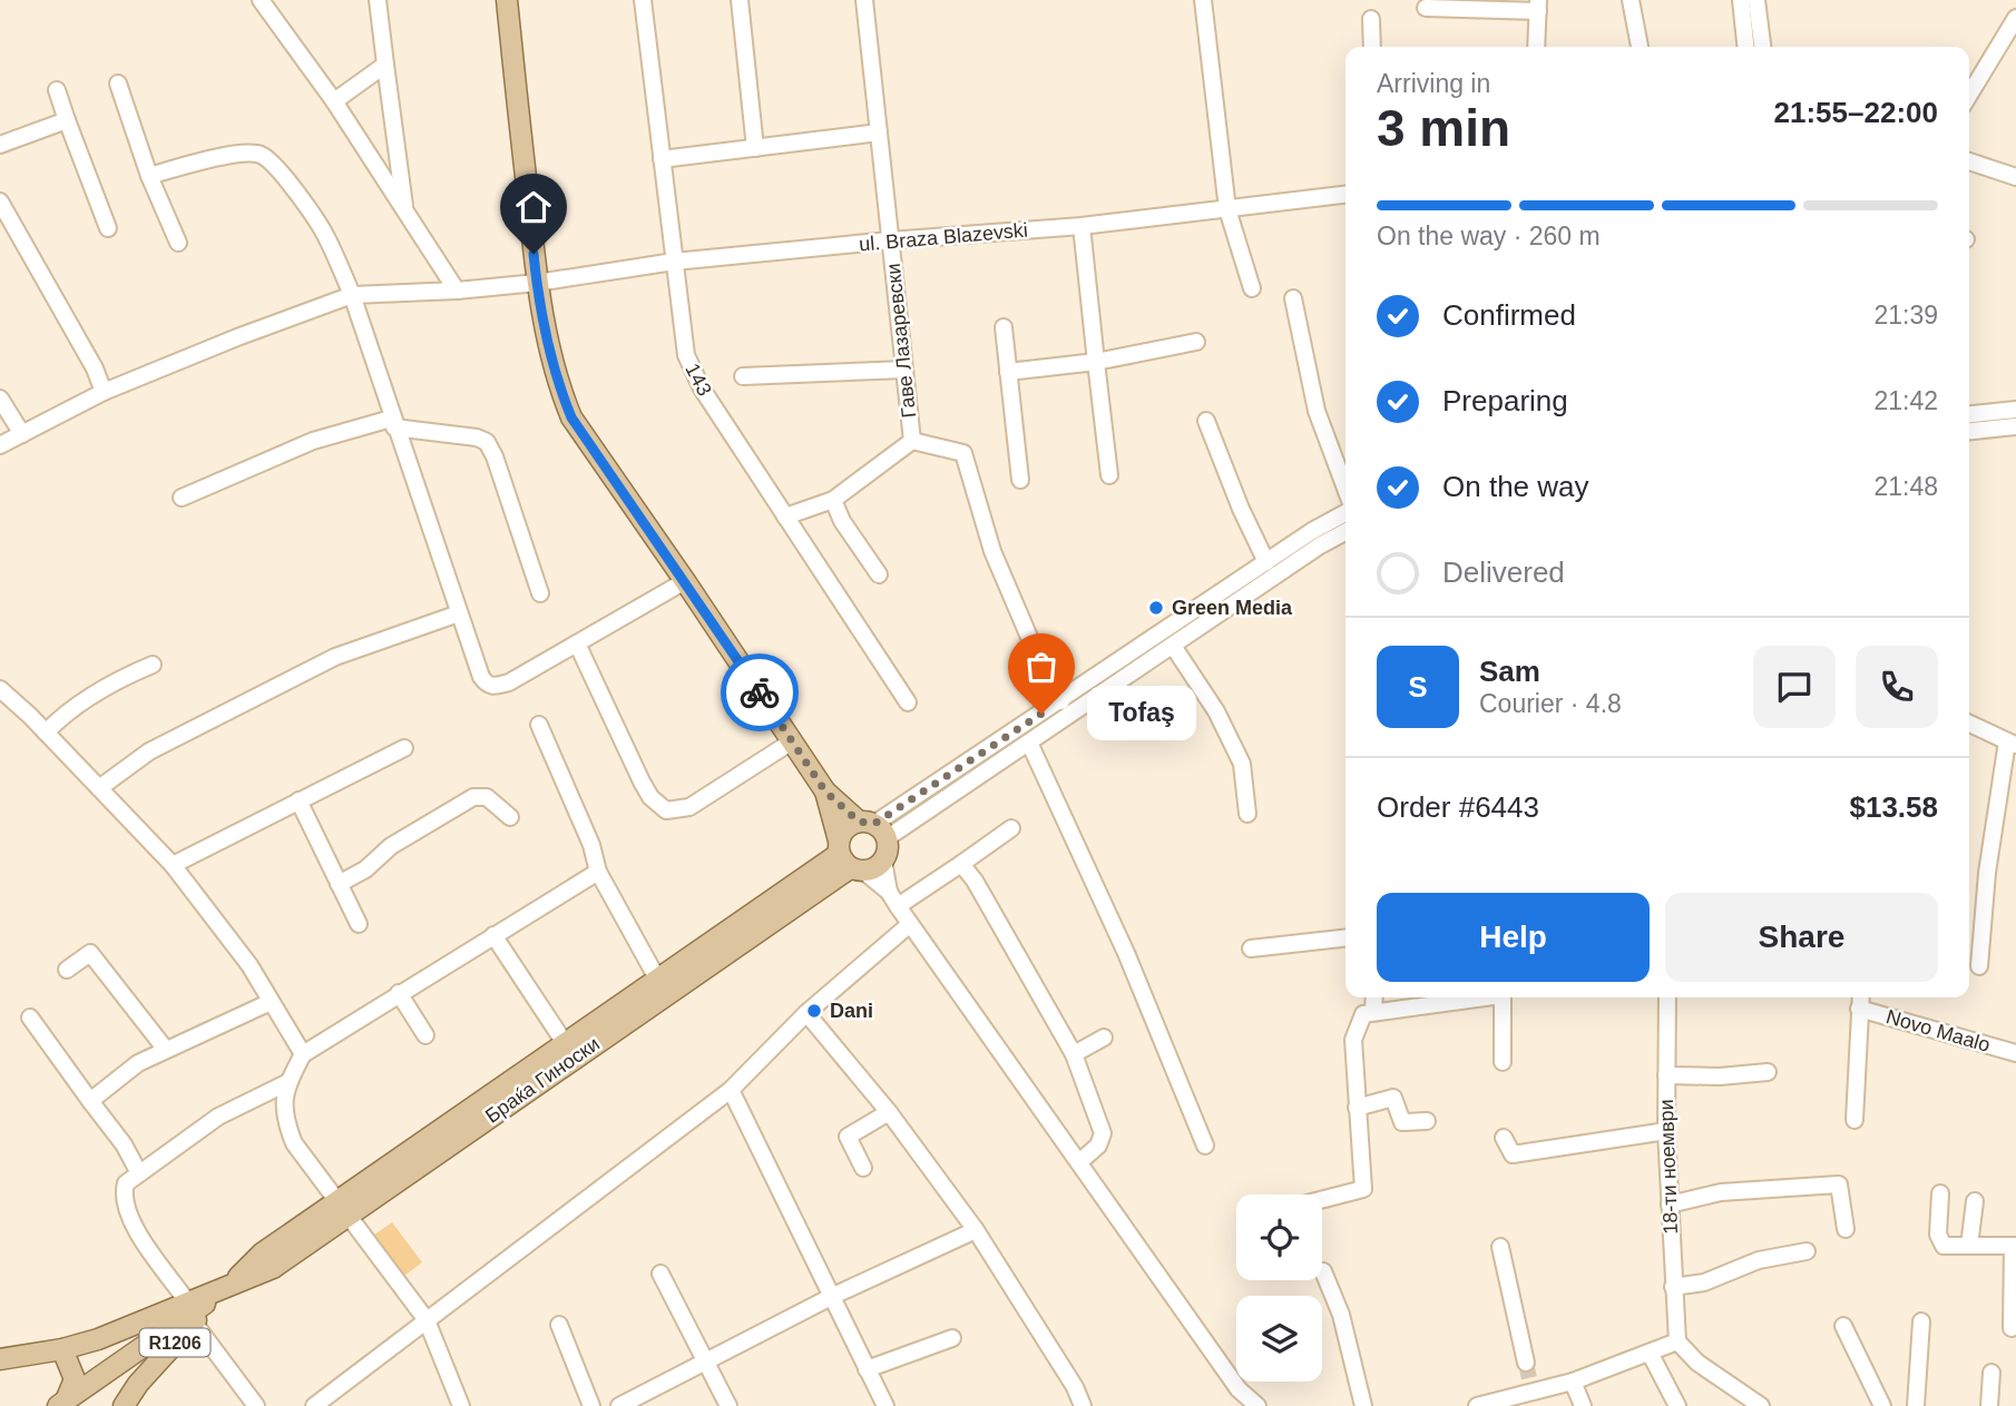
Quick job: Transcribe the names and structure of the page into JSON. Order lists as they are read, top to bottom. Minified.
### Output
{"streets":{"main road":["Браќа Гиноски","R1206"],"street":["ul. Braza Blazevski","Гаве Лазаревски","143","Novo Maalo","18-ти ноември"]},"crossings":[["ul. Braza Blazevski","Гаве Лазаревски"],["ul. Braza Blazevski","143"],["Гаве Лазаревски","143"],["Браќа Гиноски","R1206"]],"places":["Green Media","Tofaş","Dani"],"page":{"heading":["3 min","Arriving in","21:55–22:00"],"panel":["Sam","Courier · 4.8","Order #6443","$13.58"],"bar":"On the way · 260 m","list":[["Confirmed","21:39"],["Preparing","21:42"],["On the way","21:48"],"Delivered"],"round":"S","bubble":"Tofaş","buttons":["Help","Share"]}}
